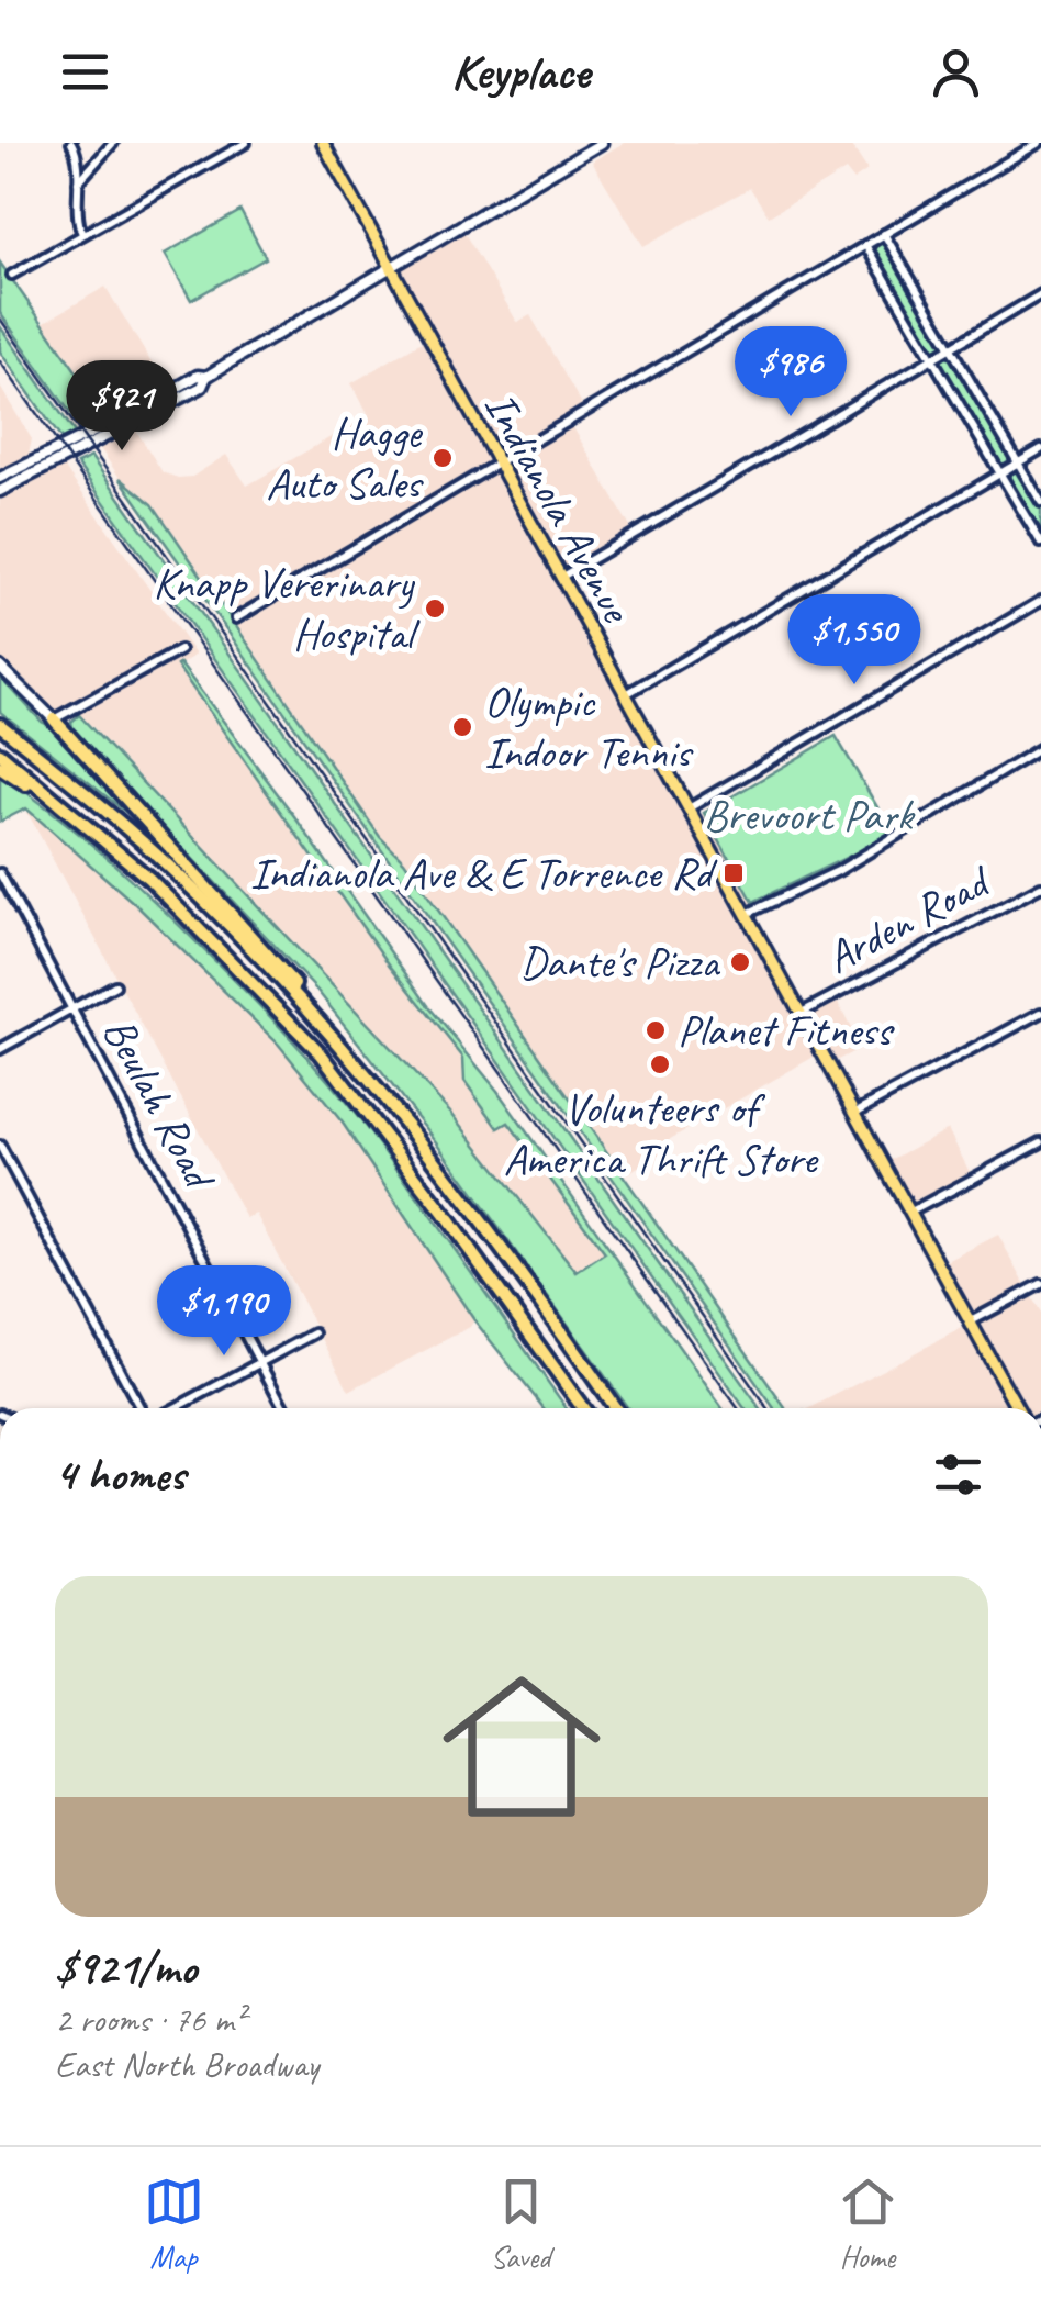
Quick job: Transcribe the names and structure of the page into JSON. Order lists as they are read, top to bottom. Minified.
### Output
{"streets":{"main road":["Indianola Avenue"],"street":["Arden Road","Beulah Road"]},"crossings":[["Indianola Avenue","Arden Road"]],"parks":["Brevoort Park"],"places":{"other":["Hagge Auto Sales","Knapp Vererinary Hospital","Olympic Indoor Tennis","Dante's Pizza","Planet Fitness","Volunteers of America Thrift Store"],"transit":["Indianola Ave & E Torrence Rd"]},"page":{"header":"Keyplace","price":["$986","$921","$1,550","$1,190"],"heading":"4 homes","list":[{"name":"$921/mo","note":"2 rooms · 76 m² · East North Broadway"}],"tabs":["Map","Saved","Home"]}}
